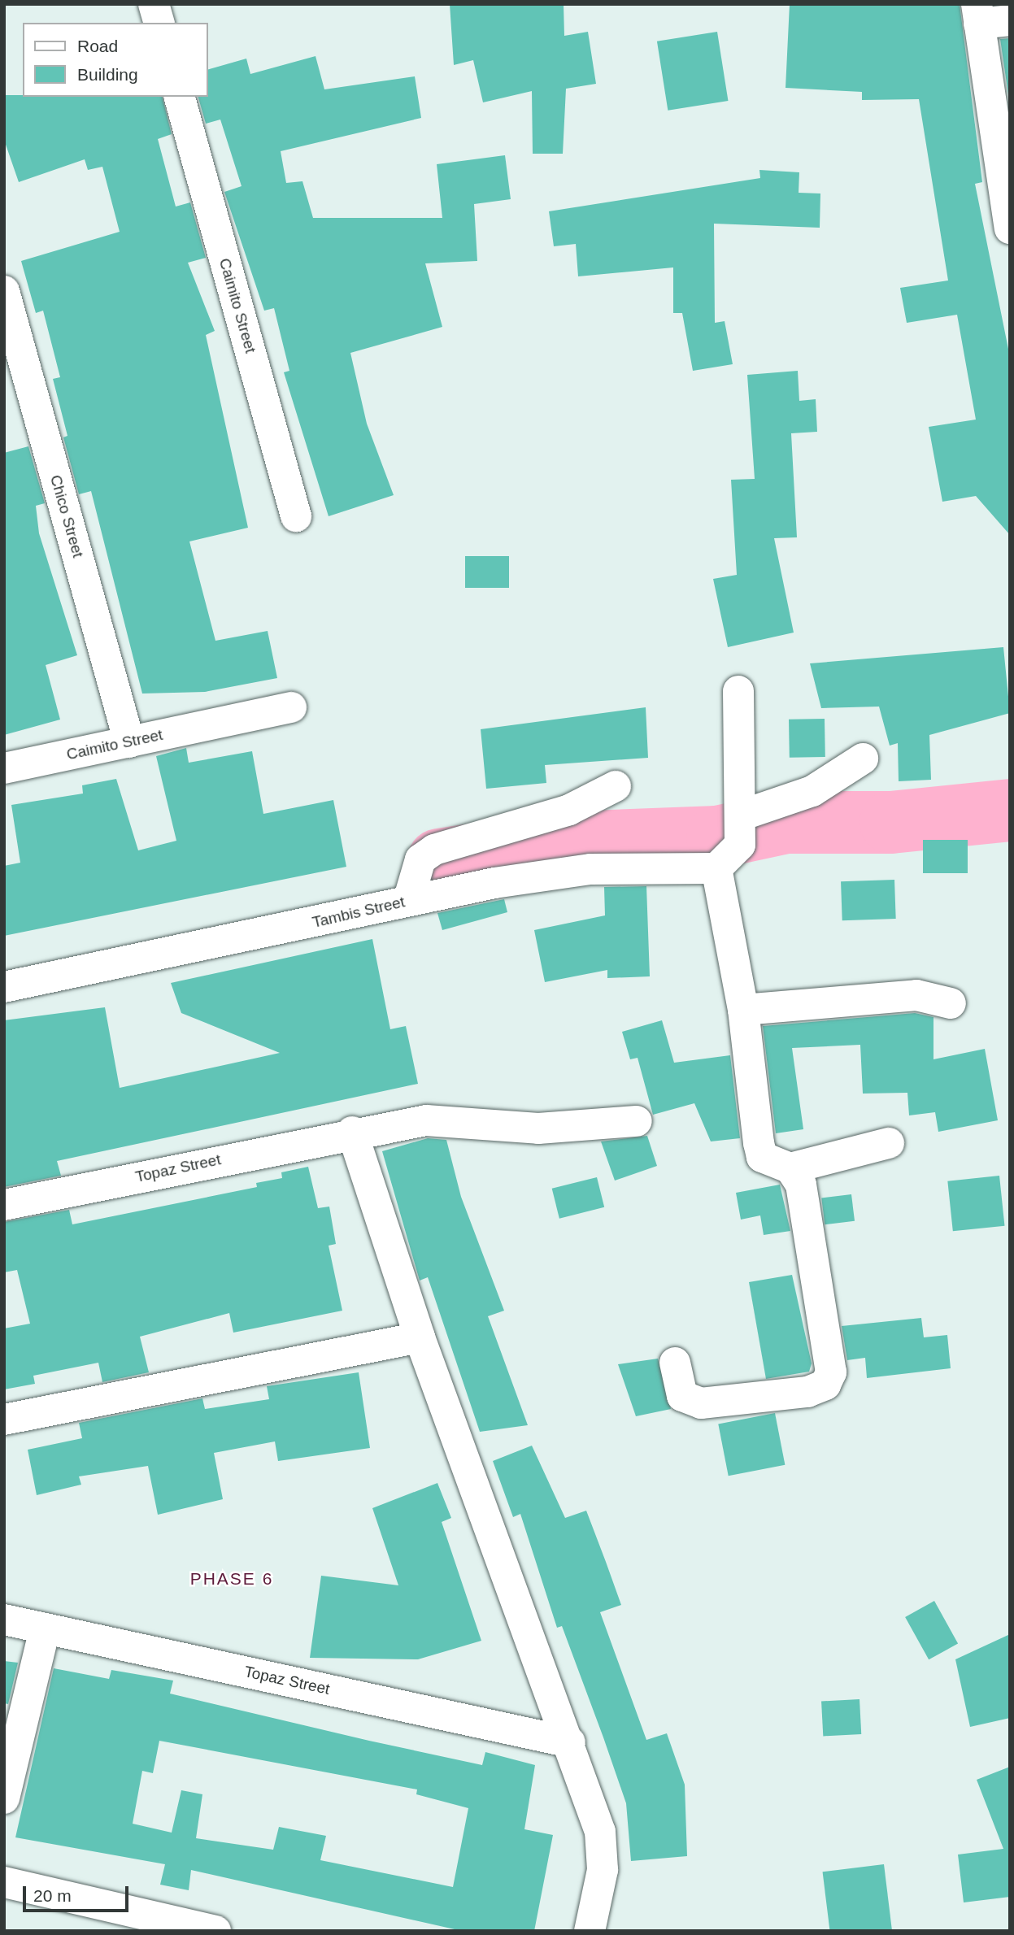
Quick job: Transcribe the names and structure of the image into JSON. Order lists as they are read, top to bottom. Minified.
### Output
{"streets":{"street":["Caimito Street","Chico Street","Tambis Street","Topaz Street"]},"crossings":[["Caimito Street","Chico Street"]],"districts":["PHASE 6"],"legend":["Road","Building"],"scale_bar":"20 m"}
